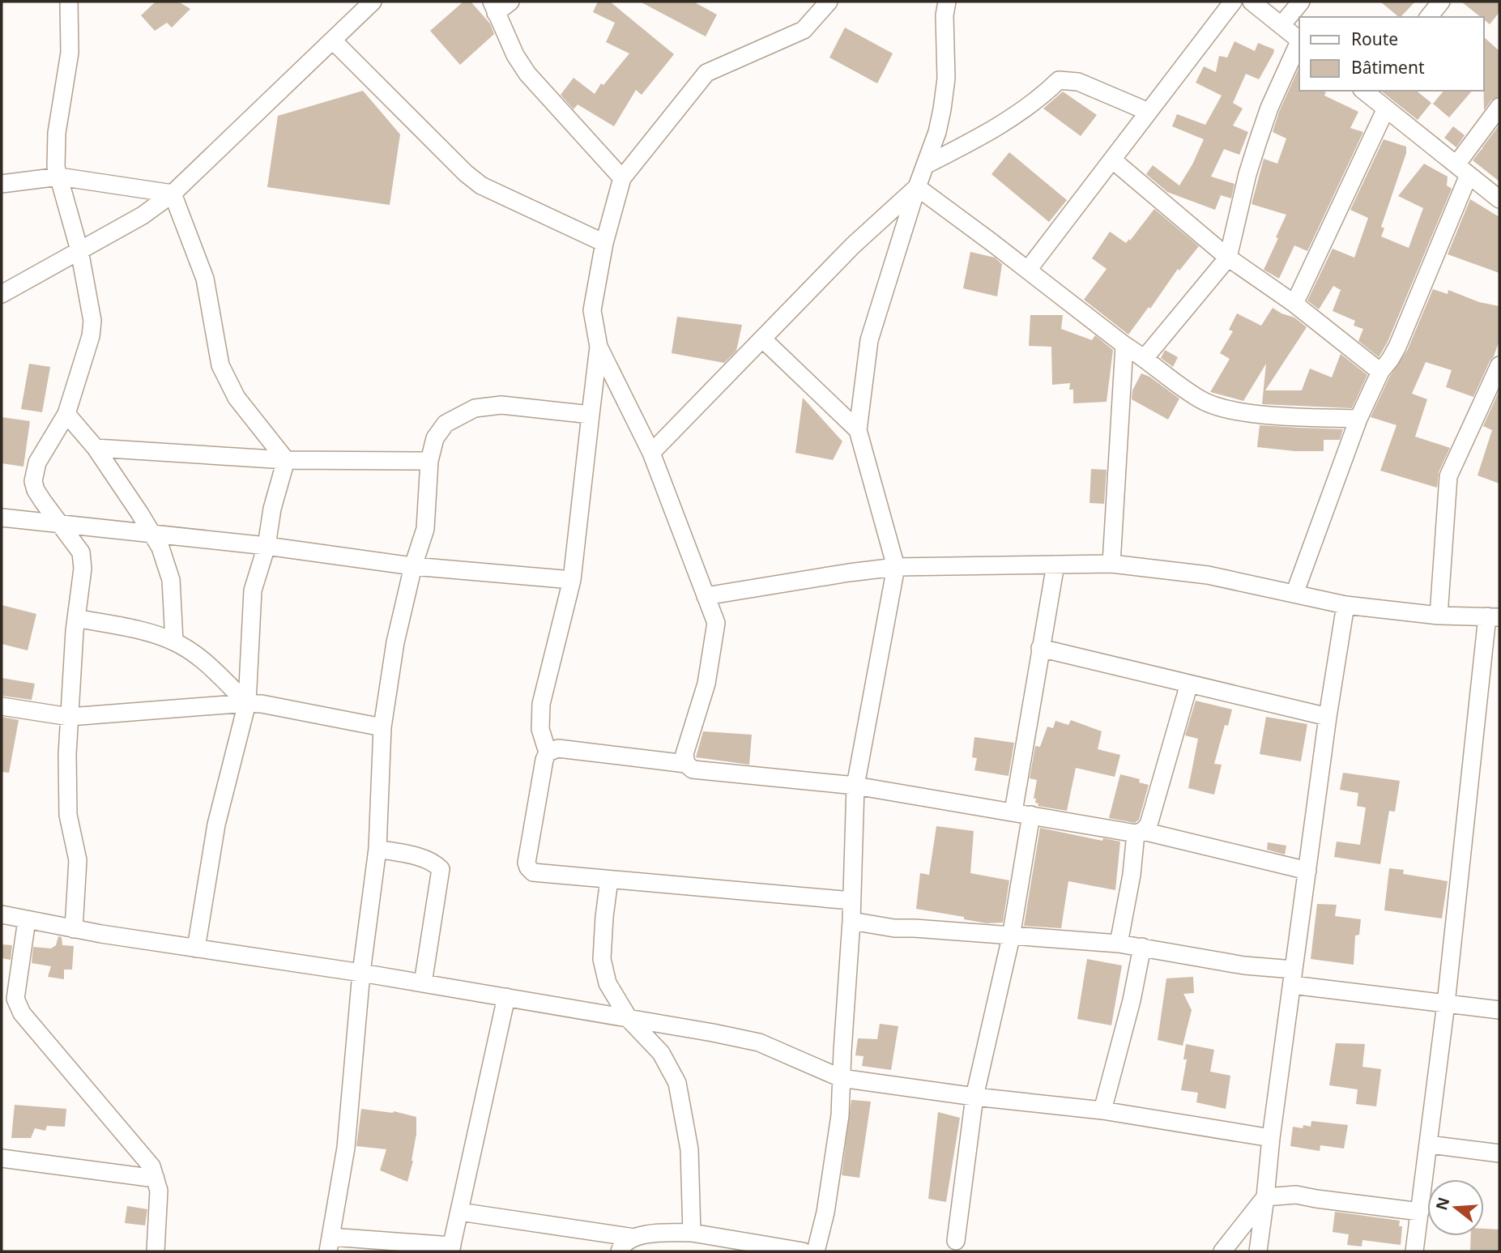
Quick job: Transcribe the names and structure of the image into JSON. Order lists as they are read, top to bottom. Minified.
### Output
{"legend":["Route","Bâtiment"],"north":"left"}
